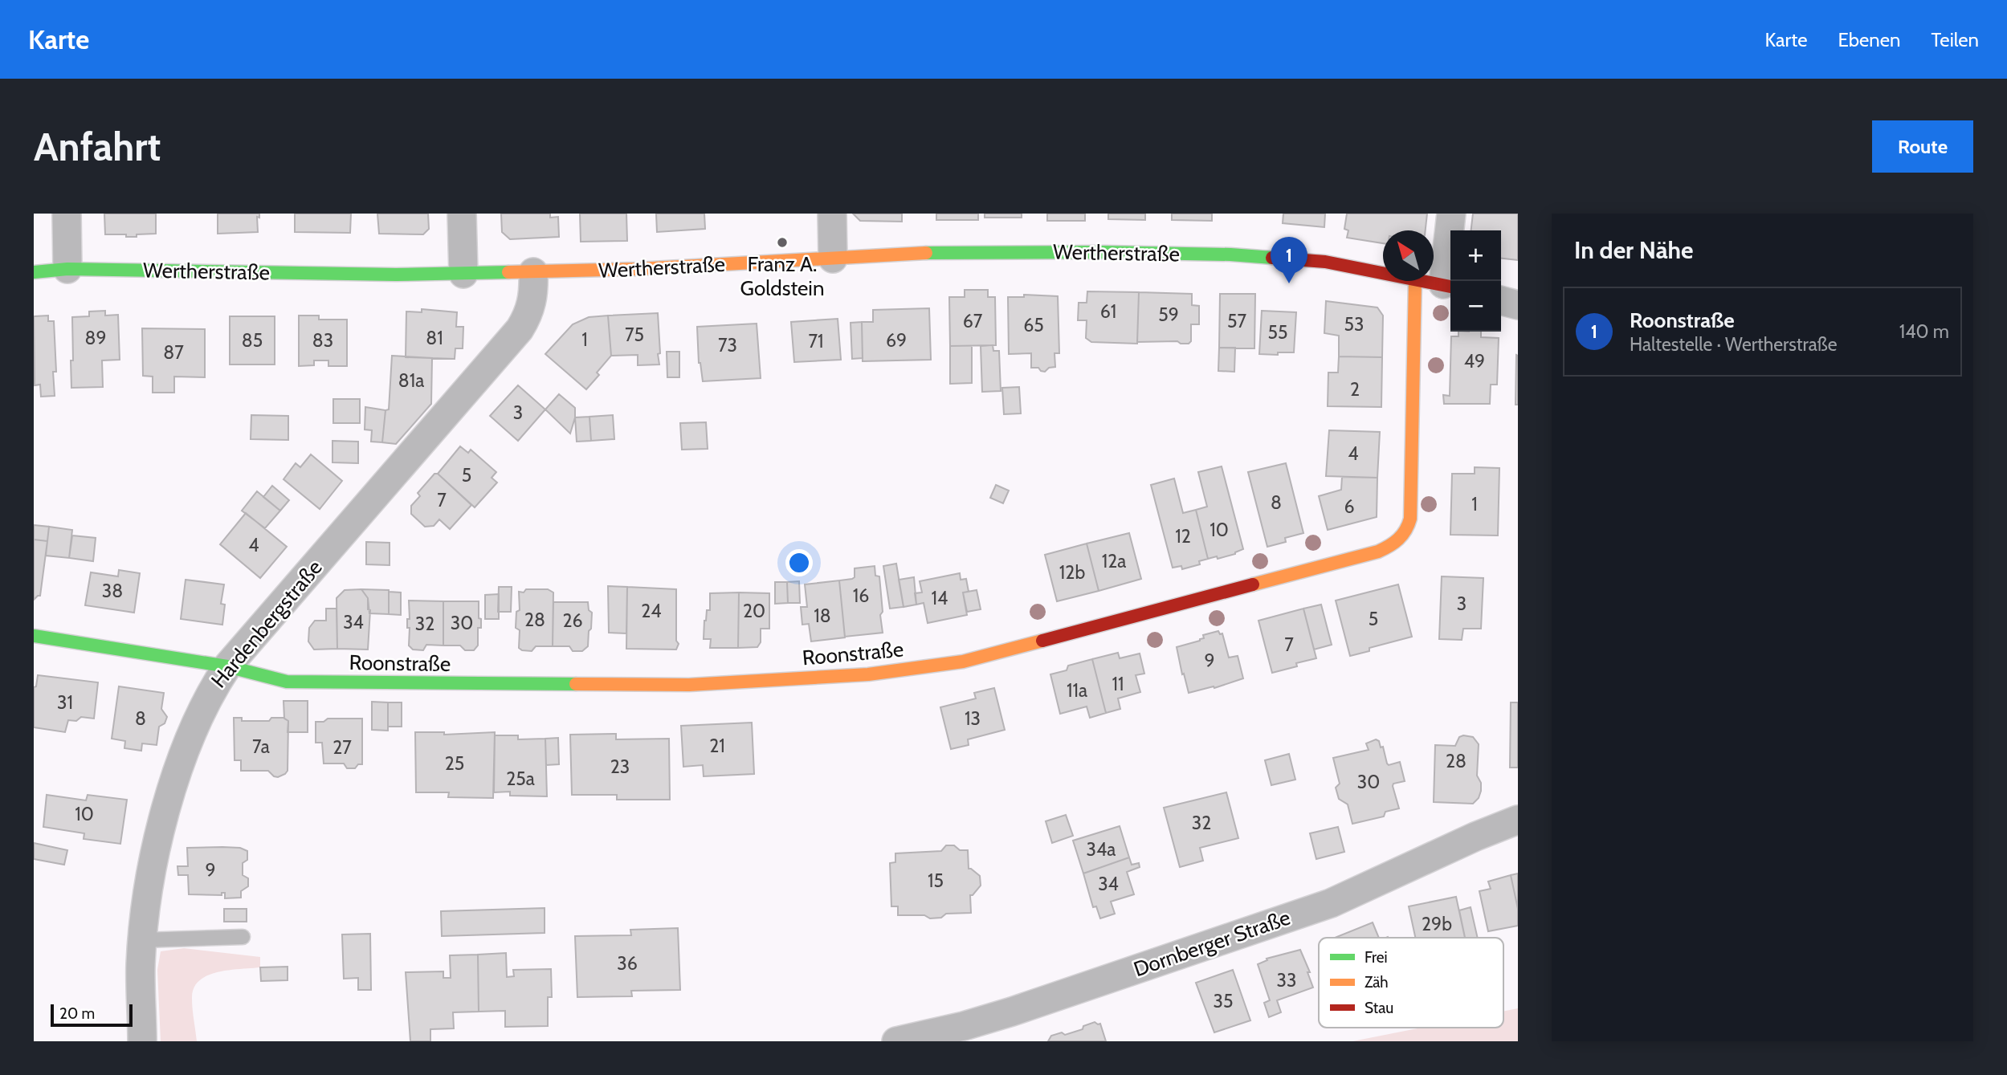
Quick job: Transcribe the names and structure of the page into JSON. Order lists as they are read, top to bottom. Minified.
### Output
{"streets":{"street":["Wertherstraße","Hardenbergstraße","Roonstraße","Dornberger Straße"]},"crossings":[["Wertherstraße","Hardenbergstraße"],["Hardenbergstraße","Roonstraße"]],"places":["Franz A. Goldstein"],"house_numbers":["61","59","67","57","53","65","55","75","89","81","1","85","83","69","71","73","87","49","81a","2","3","4","5","7","8","1","6","10","12","4","12a","12b","38","16","14","3","24","20","18","5","28","26","34","30","32","7","9","11","11a","31","8","13","21","7a","27","28","25","23","25a","30","10","32","34a","9","15","34","29b","36","33","35"],"legend":["Frei","Zäh","Stau"],"scale_bar":"20 m","north":"top left","page":{"header":"Karte","nav":["Karte","Ebenen","Teilen"],"buttons":"Route","title":"Anfahrt","heading":"In der Nähe","map_buttons":["+","−"],"pins":"1","list":[{"mark":"1","name":"Roonstraße","note":"Haltestelle · Wertherstraße","value":"140 m"}],"scale":"20 m"}}
